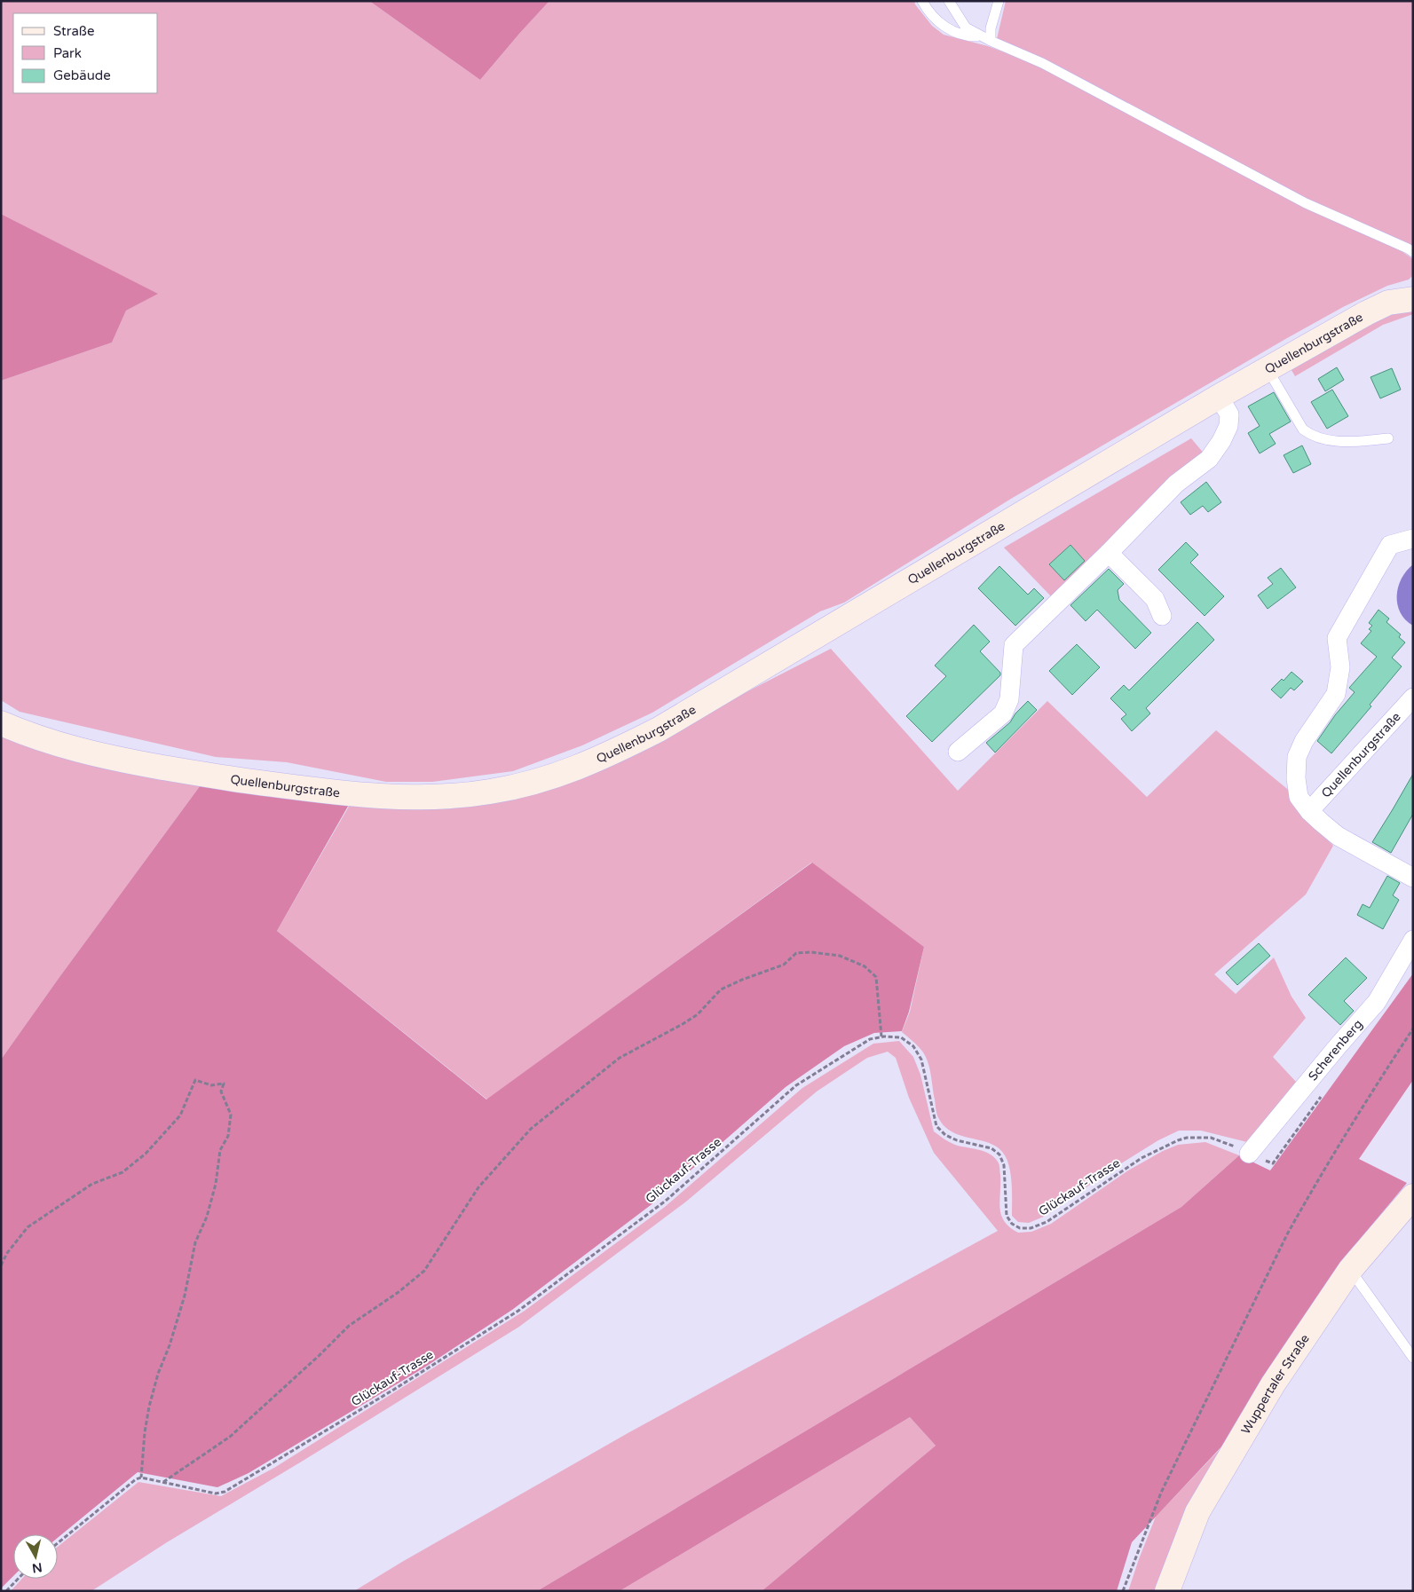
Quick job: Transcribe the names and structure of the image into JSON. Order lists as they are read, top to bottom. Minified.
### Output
{"streets":{"street":["Quellenburgstraße","Scherenberg","Wuppertaler Straße"],"path":["Glückauf-Trasse"]},"crossings":[["Scherenberg","Glückauf-Trasse"]],"legend":["Straße","Park","Gebäude"],"north":"bottom"}
